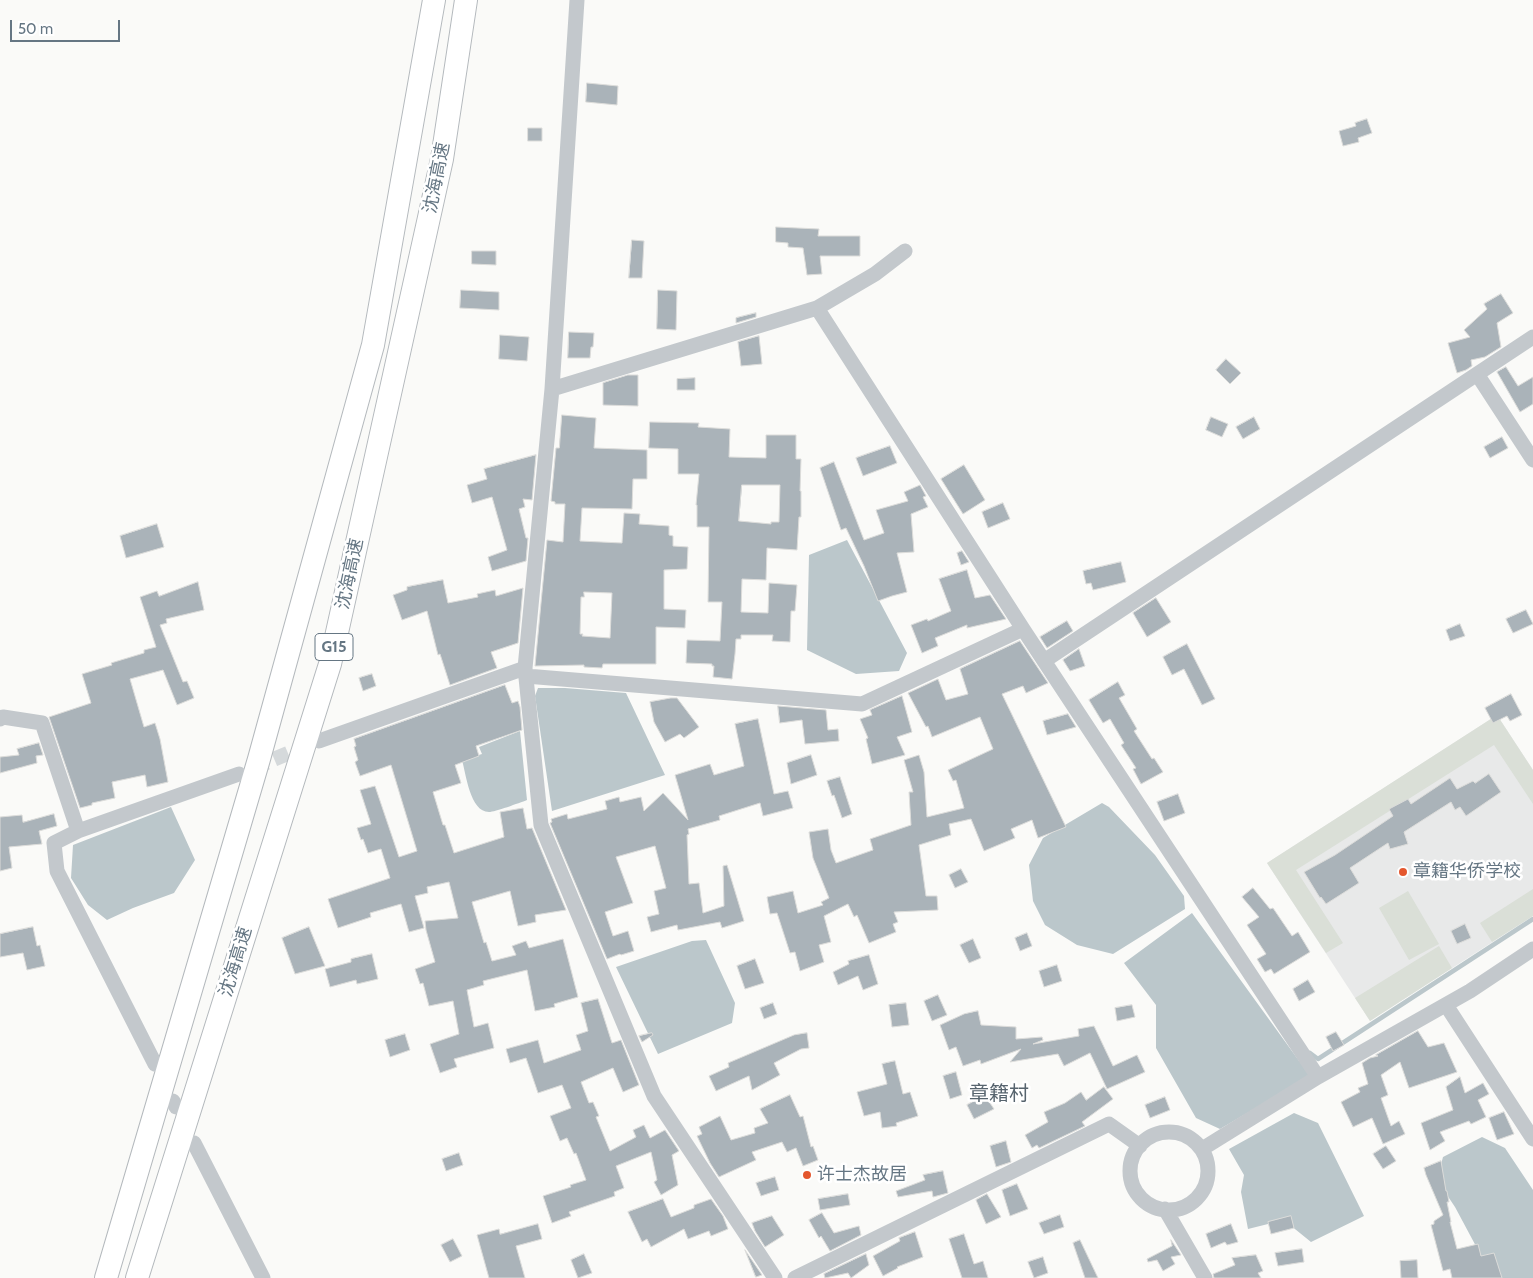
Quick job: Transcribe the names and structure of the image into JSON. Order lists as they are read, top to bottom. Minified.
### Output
{"streets":{"highway":["沈海高速","G15"]},"districts":["章籍村"],"places":["章籍华侨学校","许士杰故居"],"scale_bar":"50 m"}
